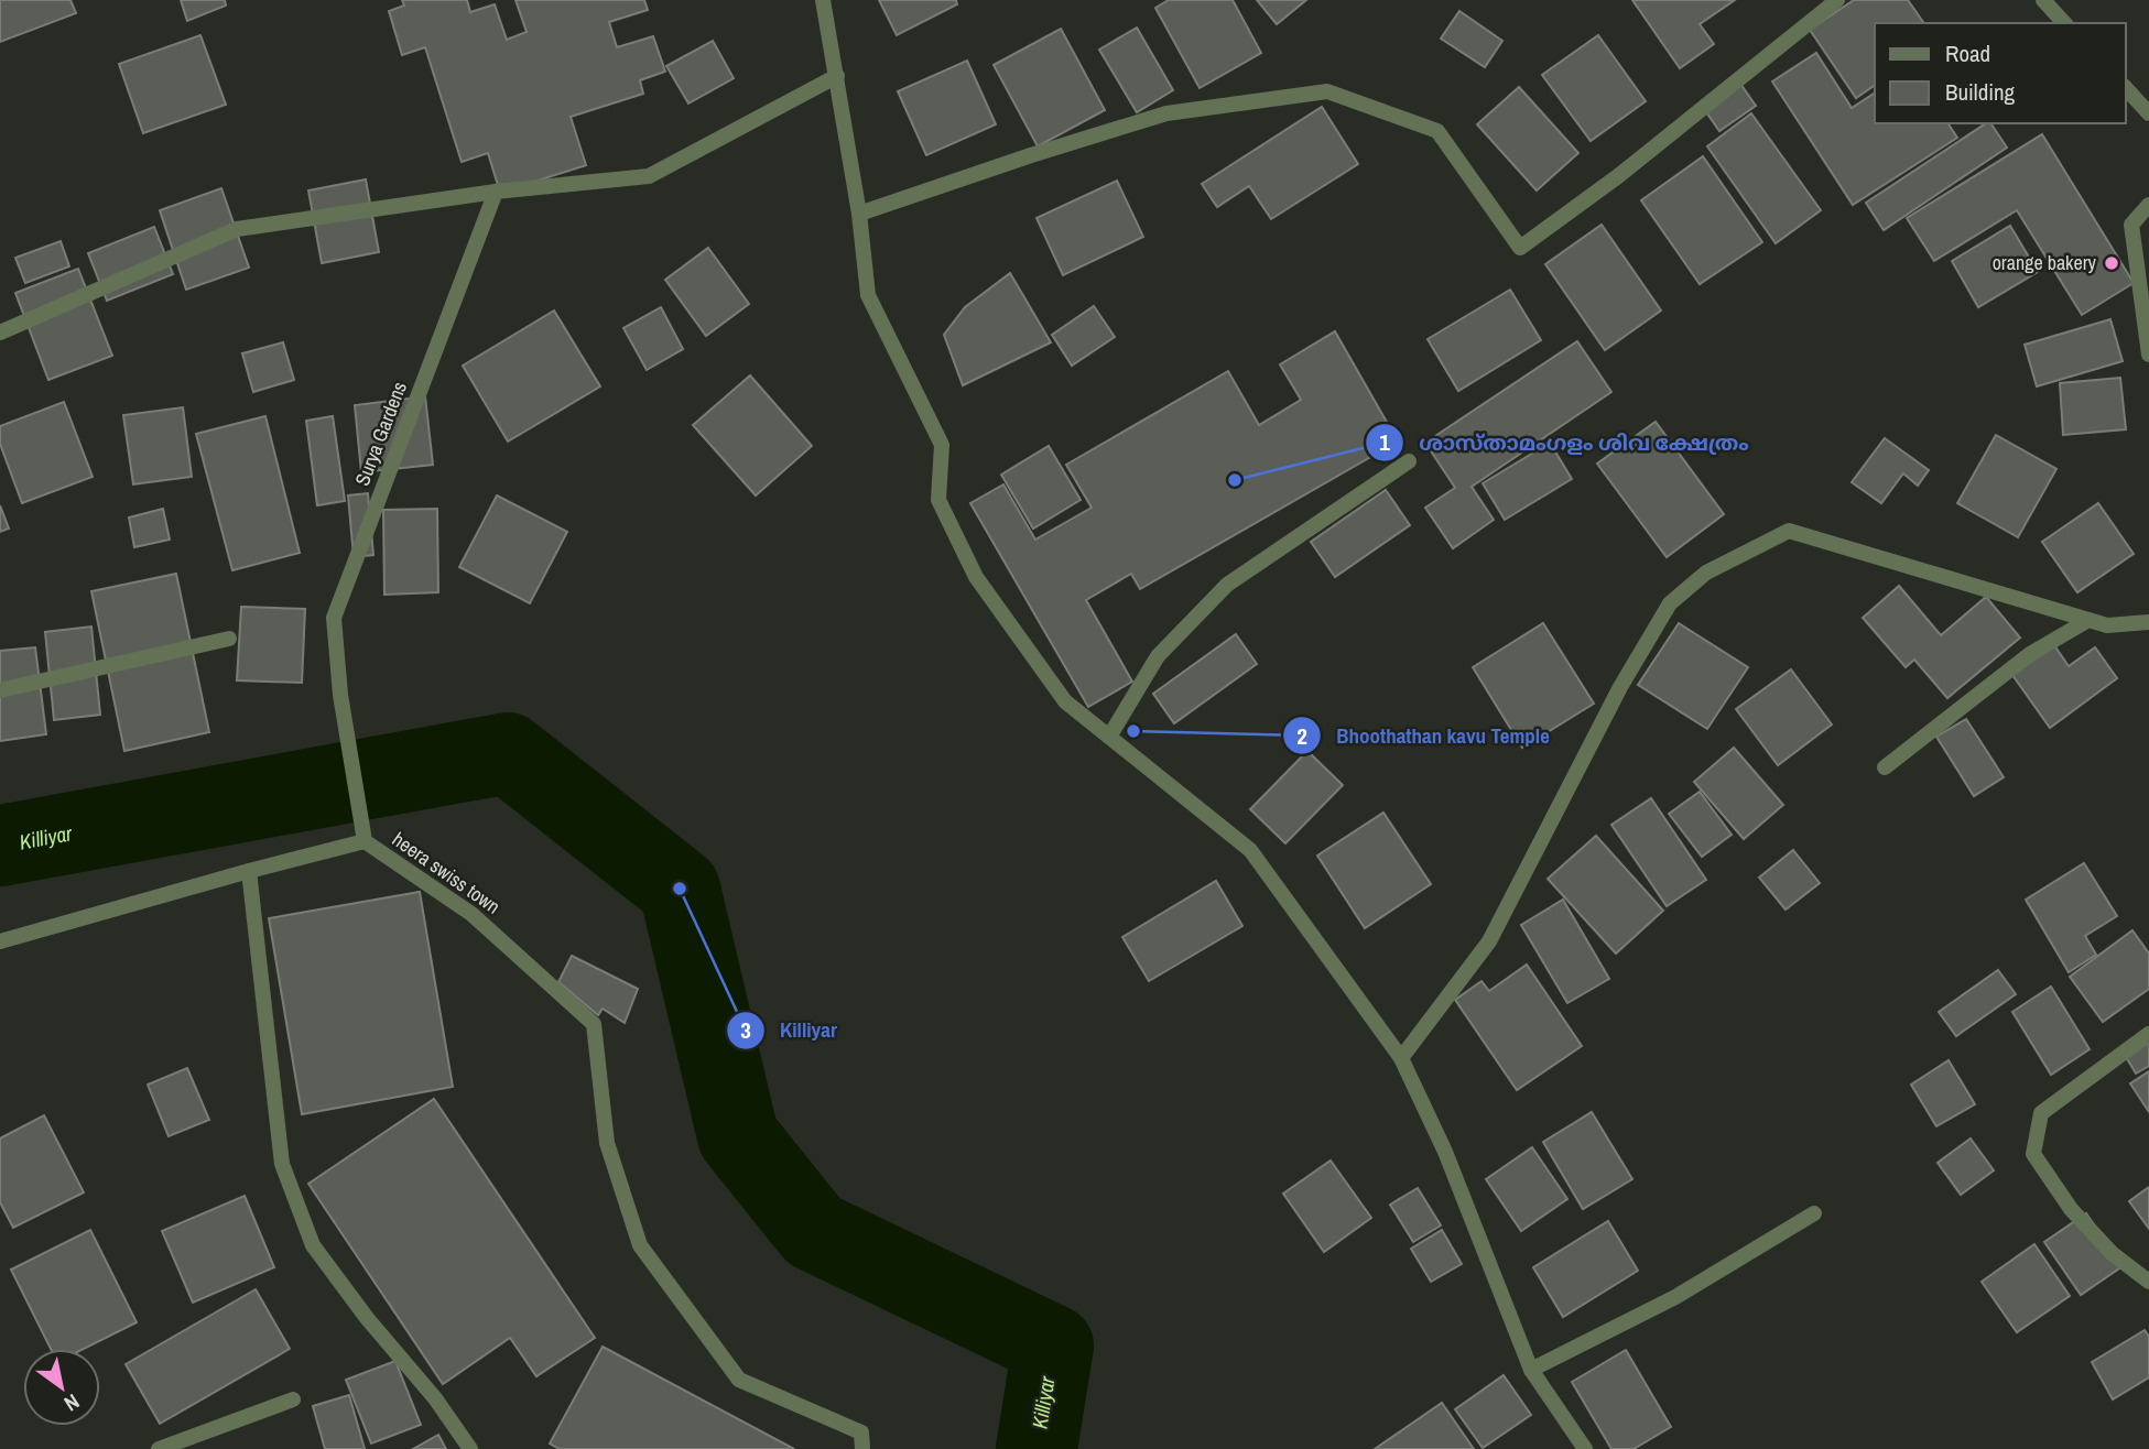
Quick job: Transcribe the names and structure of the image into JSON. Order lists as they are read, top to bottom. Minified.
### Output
{"streets":{"street":["Surya Gardens","heera swiss town"]},"crossings":[["Surya Gardens","heera swiss town"]],"water":["Killiyar"],"places":["orange bakery","ശാസ്താമംഗളം ശിവ ക്ഷേത്രം","Bhoothathan kavu Temple","Killiyar"],"legend":["Road","Building"],"north":"bottom right"}
